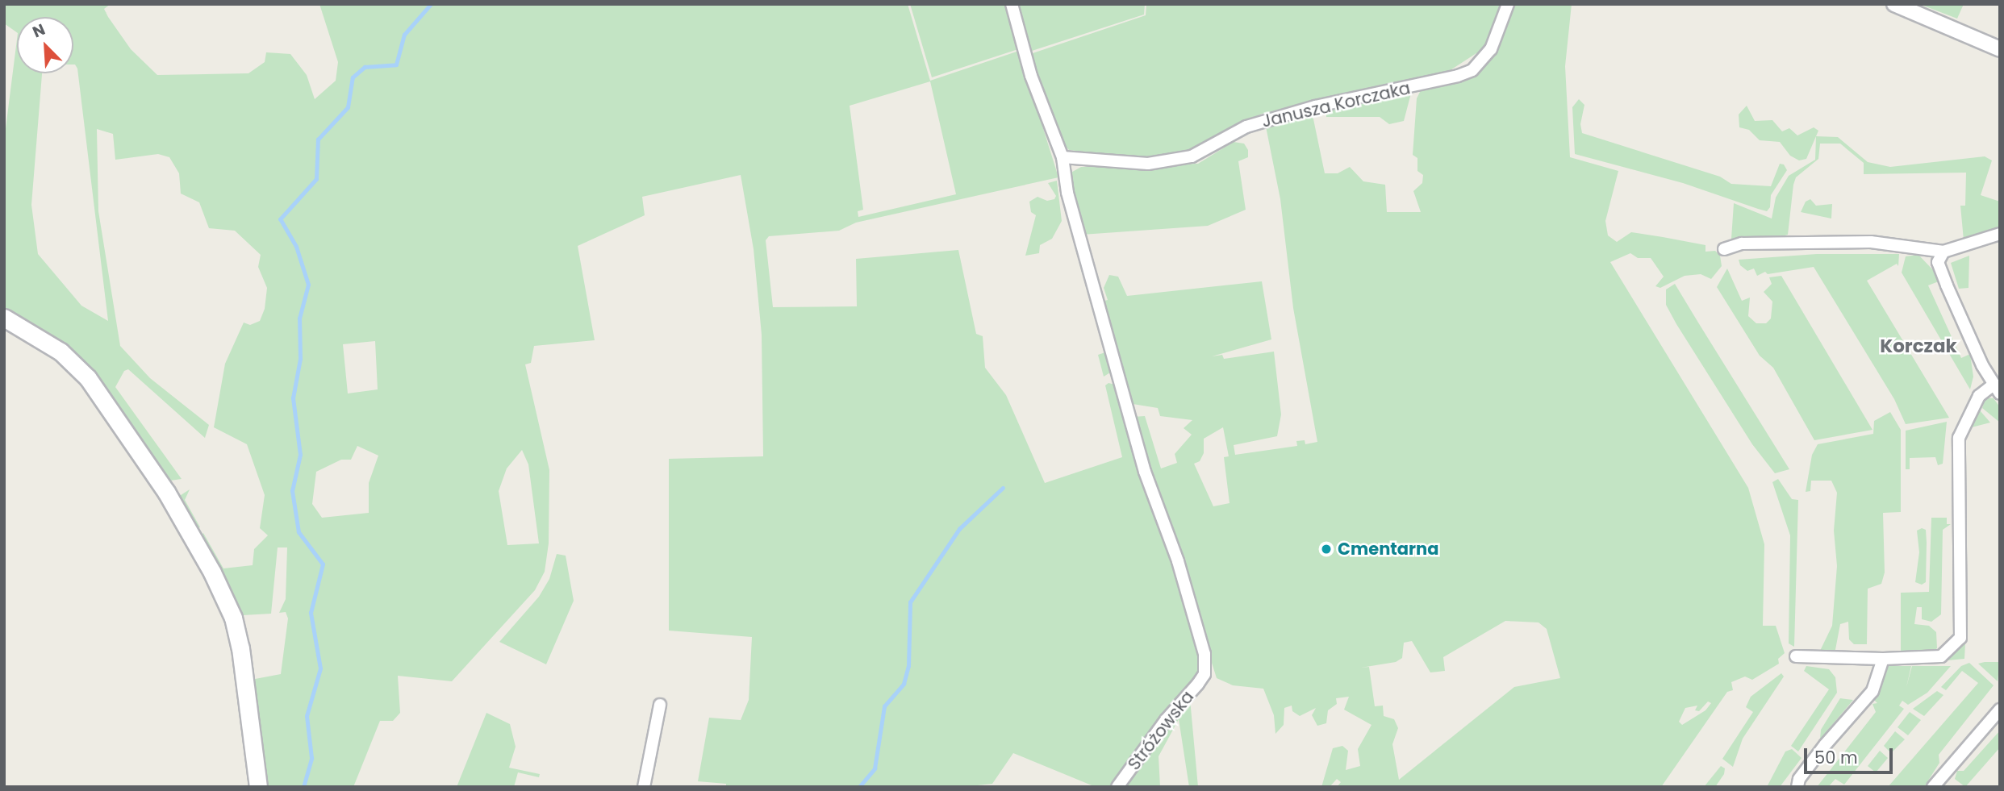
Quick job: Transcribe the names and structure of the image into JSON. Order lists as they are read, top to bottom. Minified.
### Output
{"streets":{"street":["Janusza Korczaka","Stróżowska"]},"crossings":[["Janusza Korczaka","Stróżowska"]],"districts":["Korczak"],"places":["Cmentarna"],"scale_bar":"50 m","north":"top left"}
